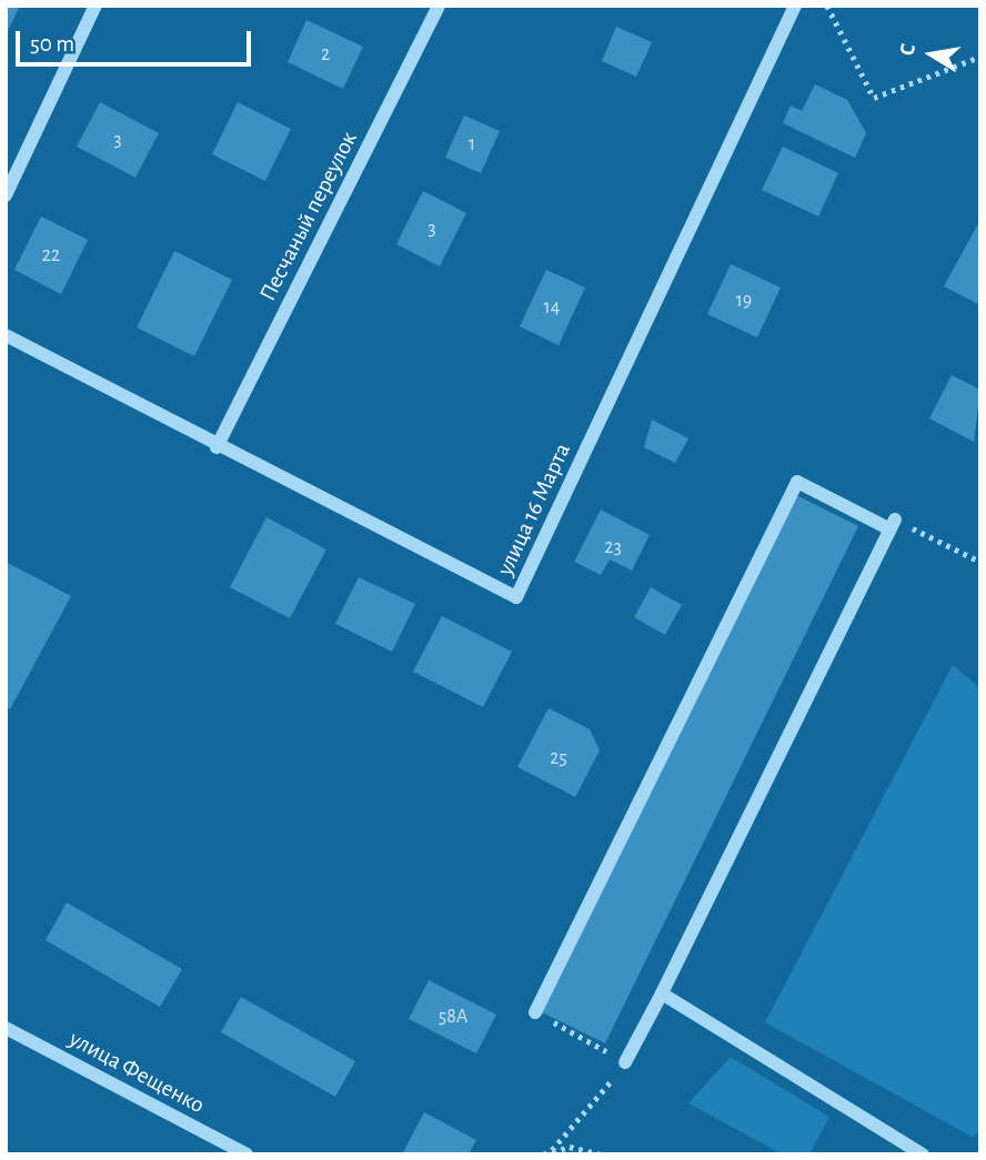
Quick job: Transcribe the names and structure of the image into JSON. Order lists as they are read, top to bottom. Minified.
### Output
{"streets":{"street":["Песчаный переулок","улица 16 Марта","улица Фещенко"]},"crossings":[["Песчаный переулок","улица 16 Марта"]],"house_numbers":["2","3","1","3","22","19","14","23","25","58А"],"scale_bar":"50 m","north":"left"}
